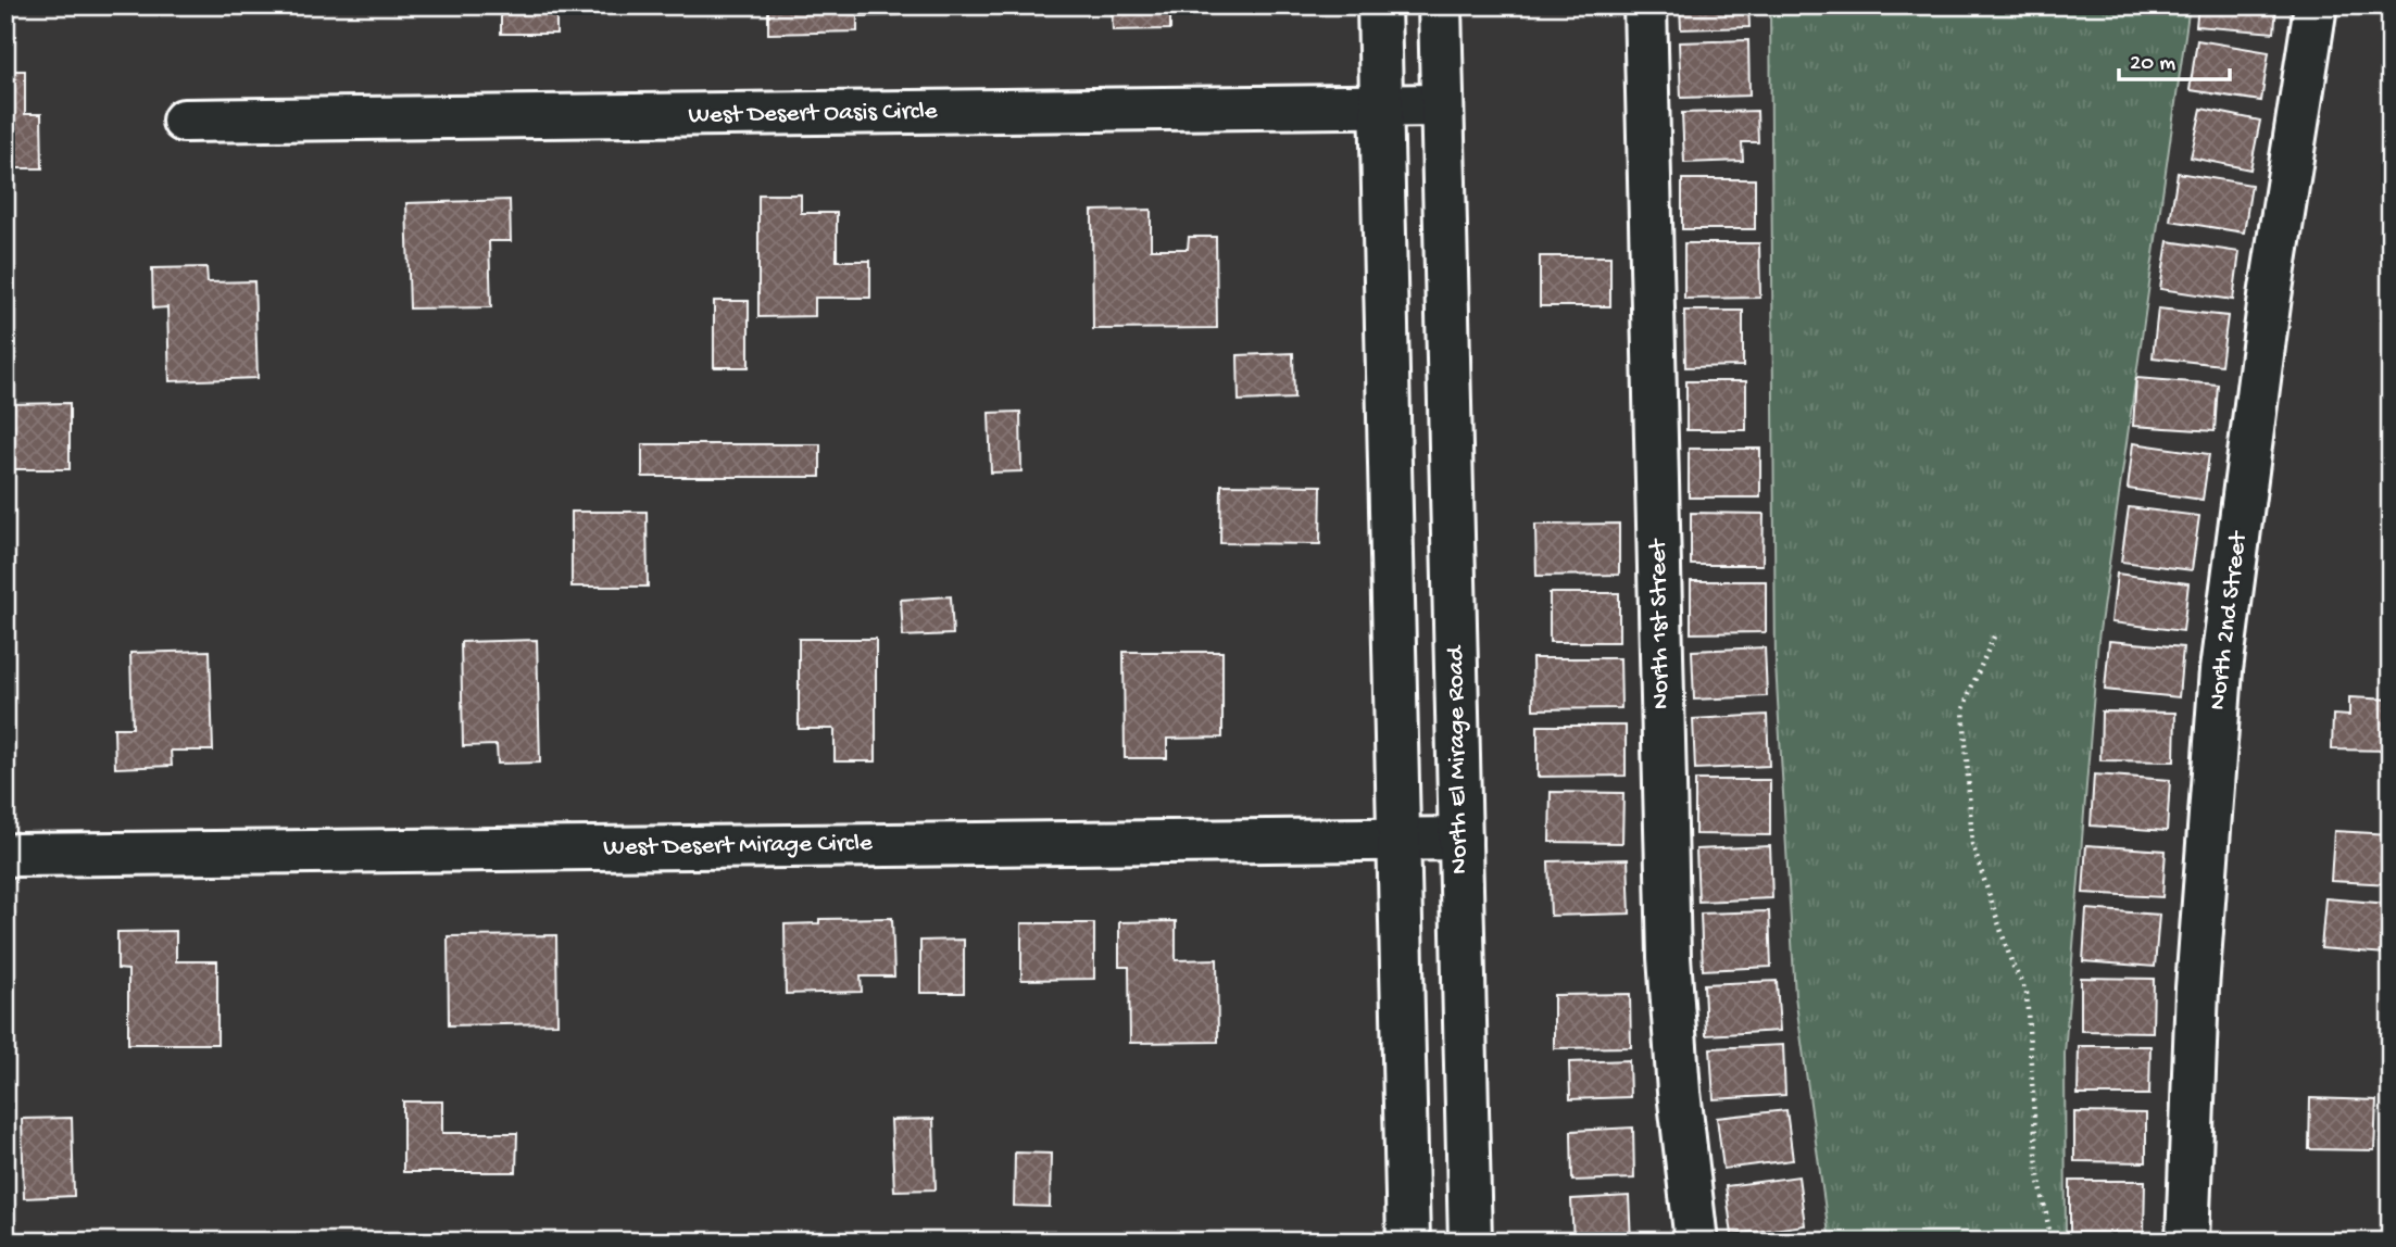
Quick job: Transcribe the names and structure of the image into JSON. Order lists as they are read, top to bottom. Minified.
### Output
{"streets":{"street":["West Desert Oasis Circle","North 2nd Street","North 1st Street","North El Mirage Road","West Desert Mirage Circle"]},"crossings":[["West Desert Oasis Circle","North El Mirage Road"],["North El Mirage Road","West Desert Mirage Circle"]],"scale_bar":"20 m"}
